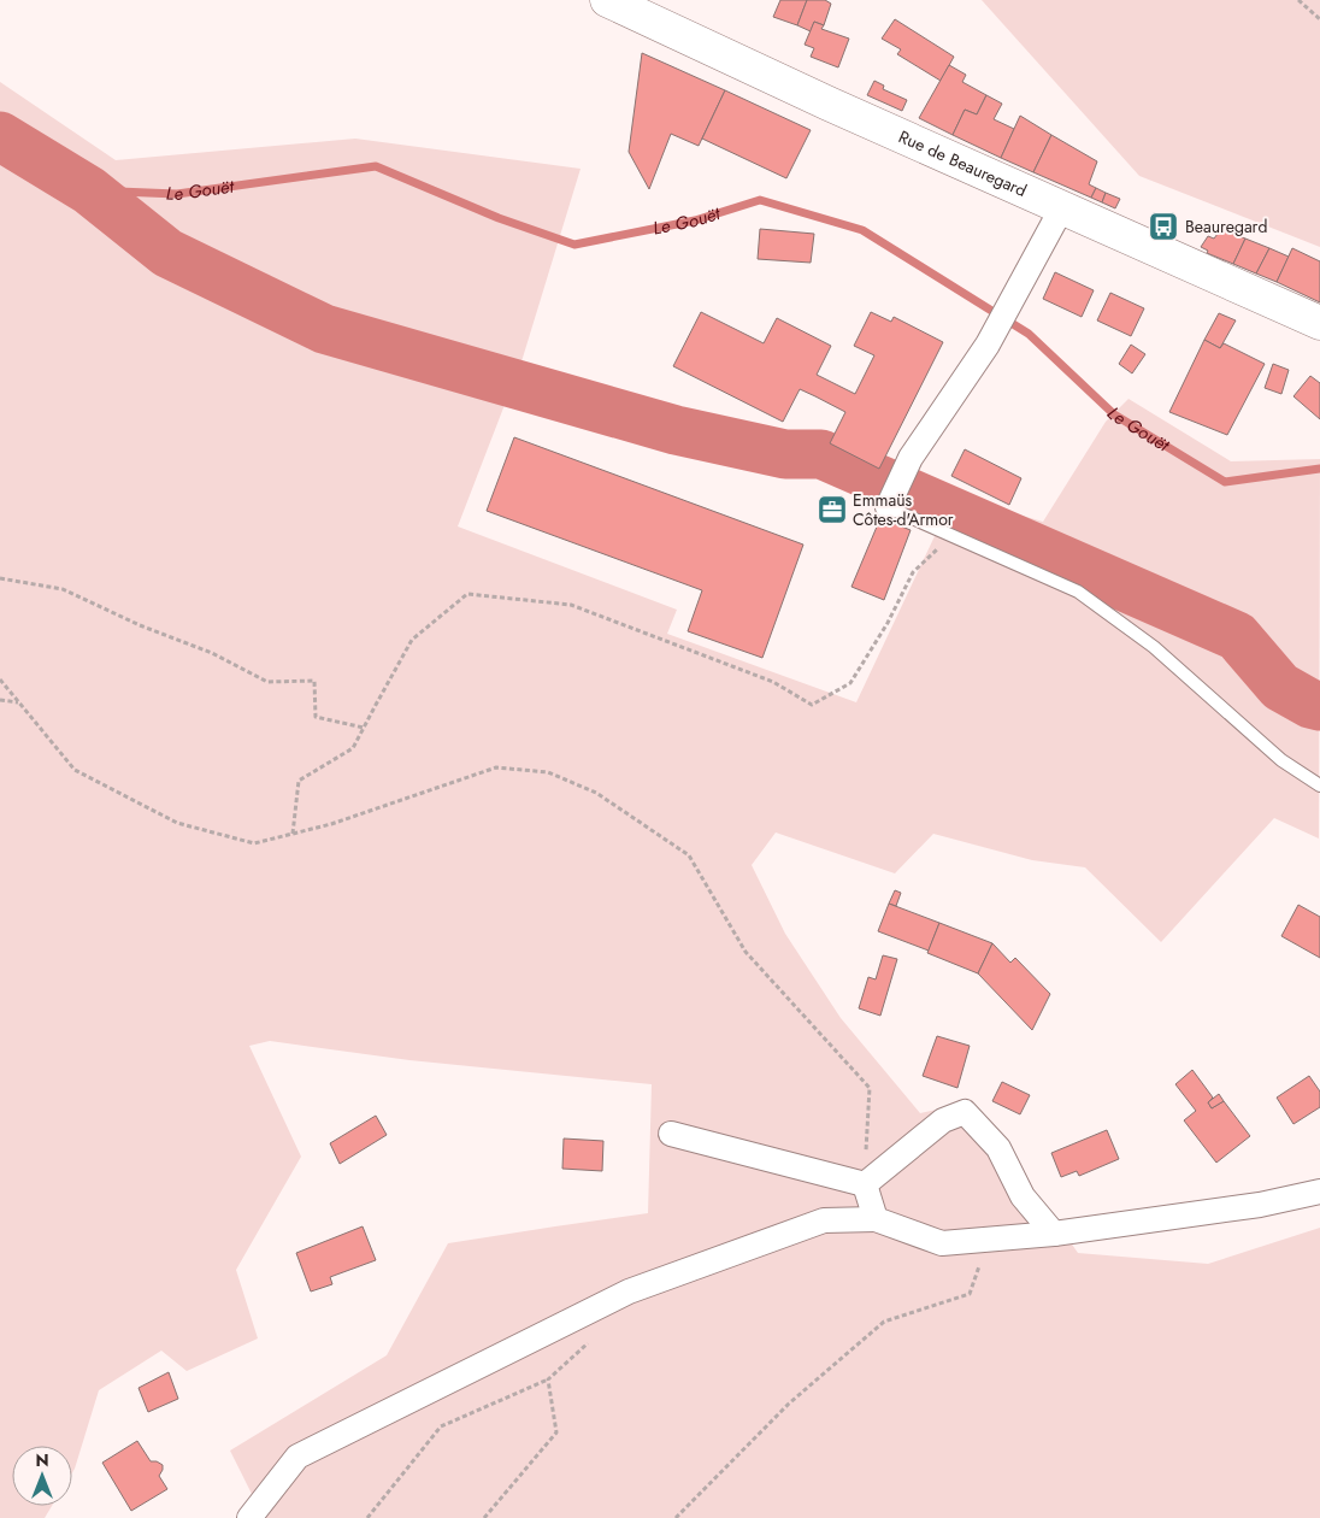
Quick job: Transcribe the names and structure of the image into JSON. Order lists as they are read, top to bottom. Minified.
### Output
{"streets":{"main road":["Rue de Beauregard"]},"water":["Le Gouët"],"places":{"bus stop":["Beauregard"],"office":["Emmaüs Côtes-d'Armor"]},"north":"top"}
